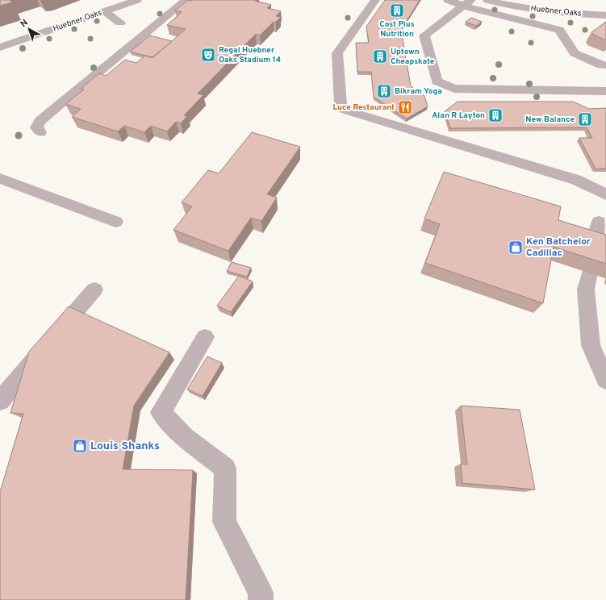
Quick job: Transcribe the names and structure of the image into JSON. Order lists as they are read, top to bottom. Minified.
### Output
{"streets":{"street":["Huebner Oaks"]},"places":{"building":["Cost Plus Nutrition","Uptown Cheapskate","Bikram Yoga","Alan R Layton","New Balance"],"theatre":["Regal Huebner Oaks Stadium 14"],"restaurant":["Luce Restaurant"],"shop":["Ken Batchelor Cadillac","Louis Shanks"]},"north":"top left"}
